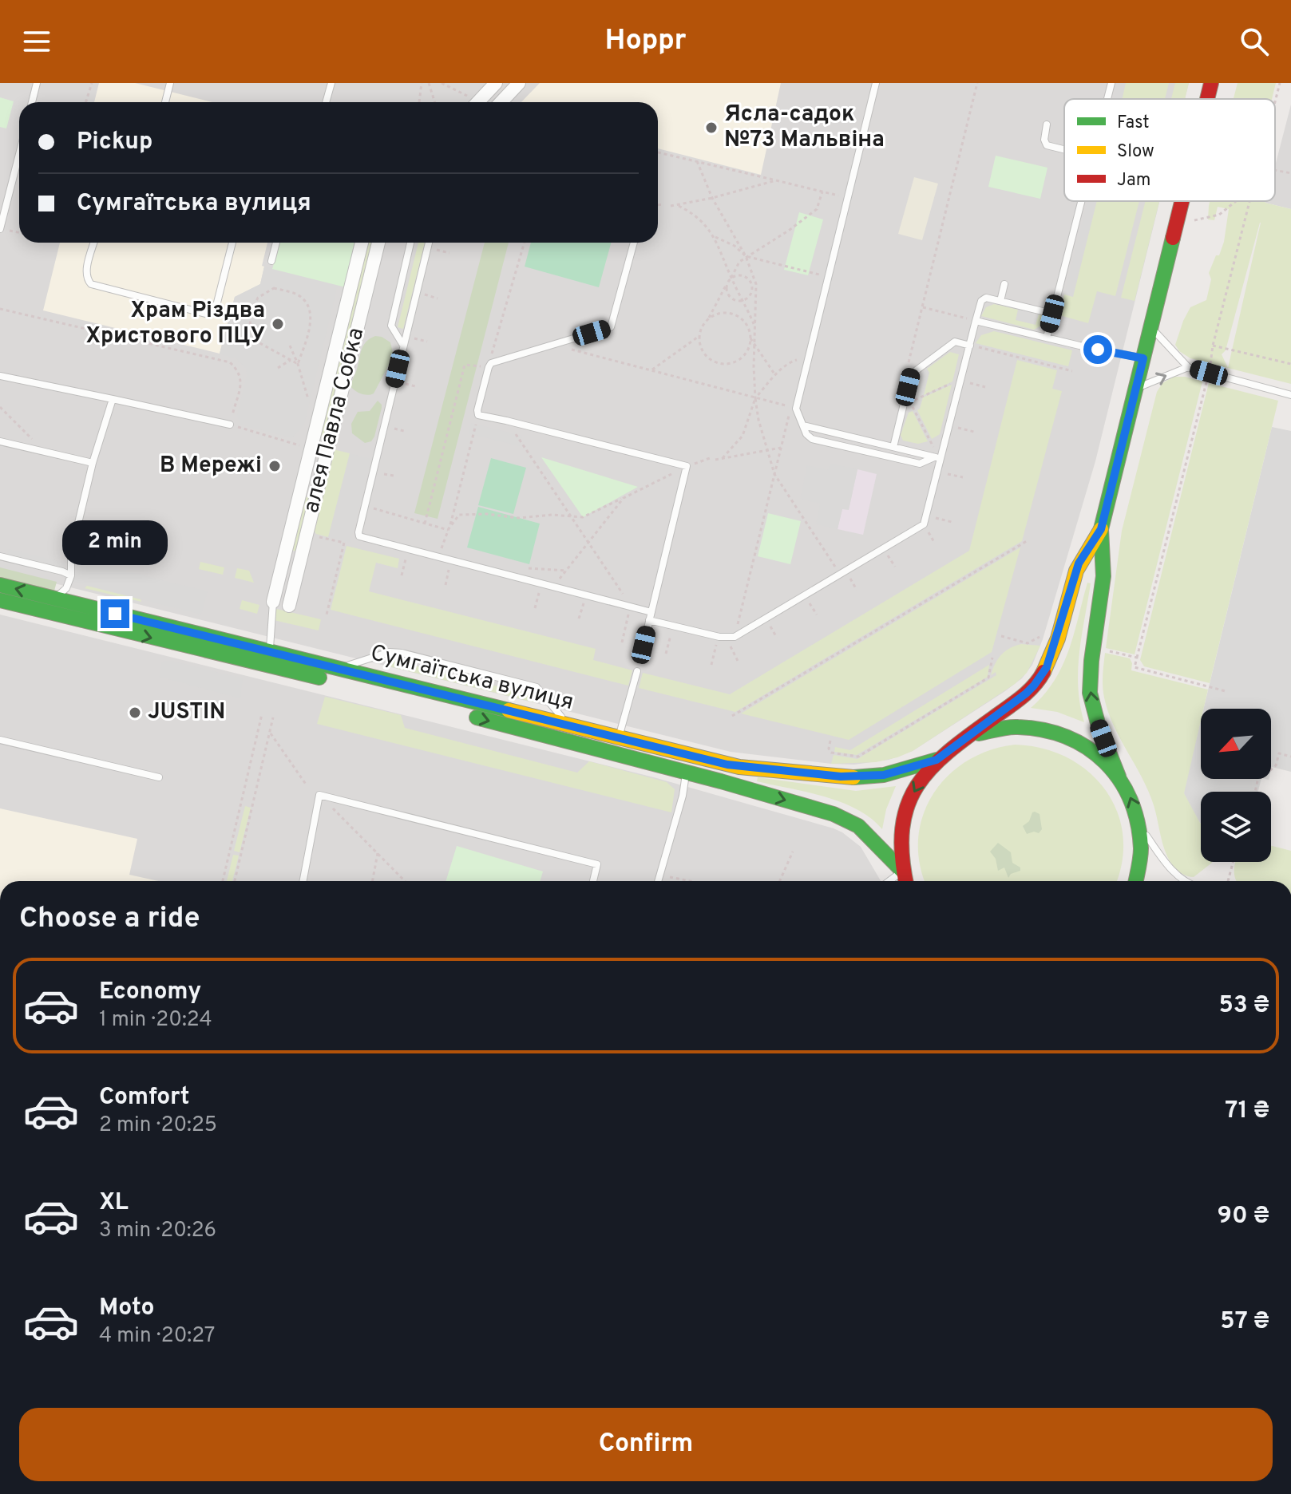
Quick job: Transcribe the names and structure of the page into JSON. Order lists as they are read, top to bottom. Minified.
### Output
{"streets":{"main road":["Сумгаїтська вулиця"],"street":["алея Павла Собка"]},"places":["Ясла-садок №73 Мальвіна","Храм Різдва Христового ПЦУ","В Мережі","JUSTIN"],"legend":["Fast","Slow","Jam"],"north":"bottom left","page":{"header":"Hoppr","banner":["Pickup","Сумгаїтська вулиця"],"bubble":"2 min","heading":"Choose a ride","list":[{"name":"Economy","note":"1 min · 20:24","value":"53 ₴"},{"name":"Comfort","note":"2 min · 20:25","value":"71 ₴"},{"name":"XL","note":"3 min · 20:26","value":"90 ₴"},{"name":"Moto","note":"4 min · 20:27","value":"57 ₴"}],"buttons":"Confirm"}}
